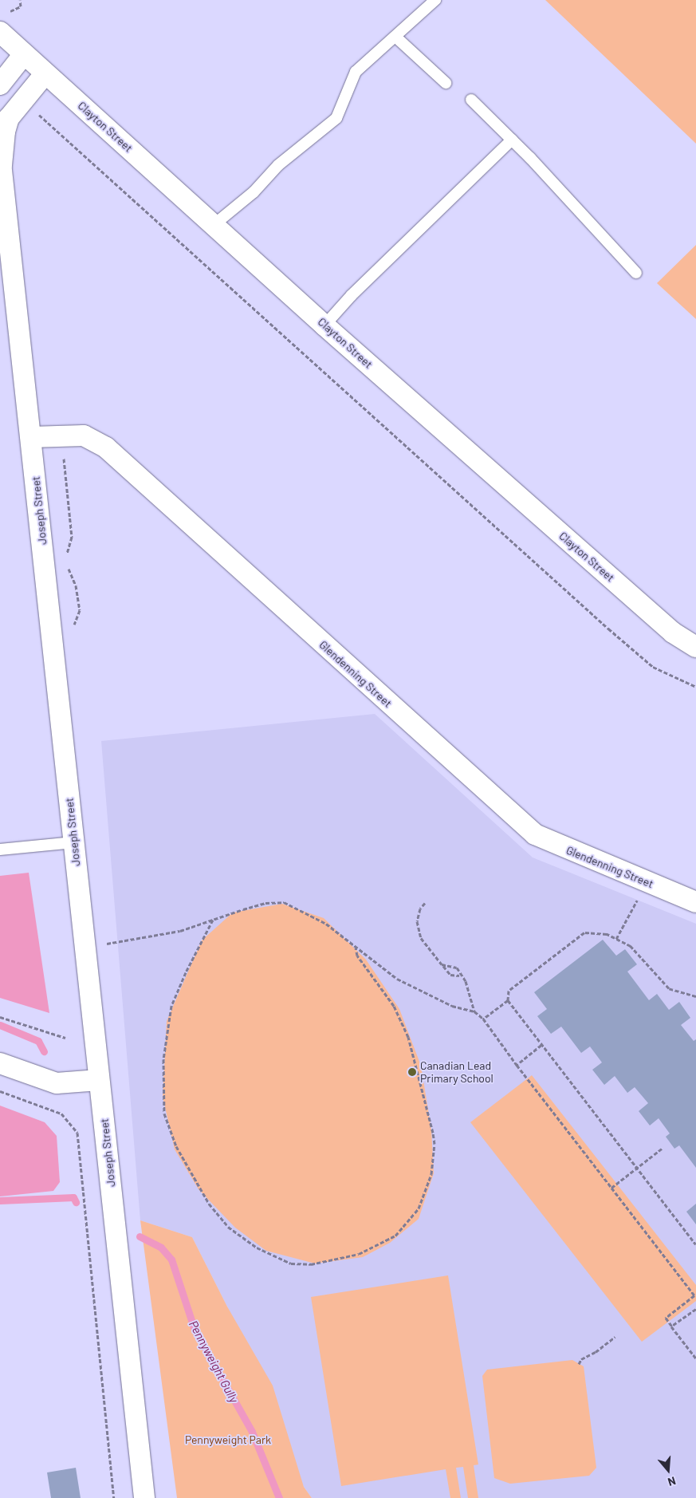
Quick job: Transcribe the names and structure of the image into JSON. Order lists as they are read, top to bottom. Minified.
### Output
{"streets":{"street":["Clayton Street","Joseph Street","Glendenning Street"]},"crossings":[["Clayton Street","Joseph Street"],["Joseph Street","Glendenning Street"]],"water":["Pennyweight Gully"],"parks":["Pennyweight Park"],"places":["Canadian Lead Primary School"],"north":"bottom"}
